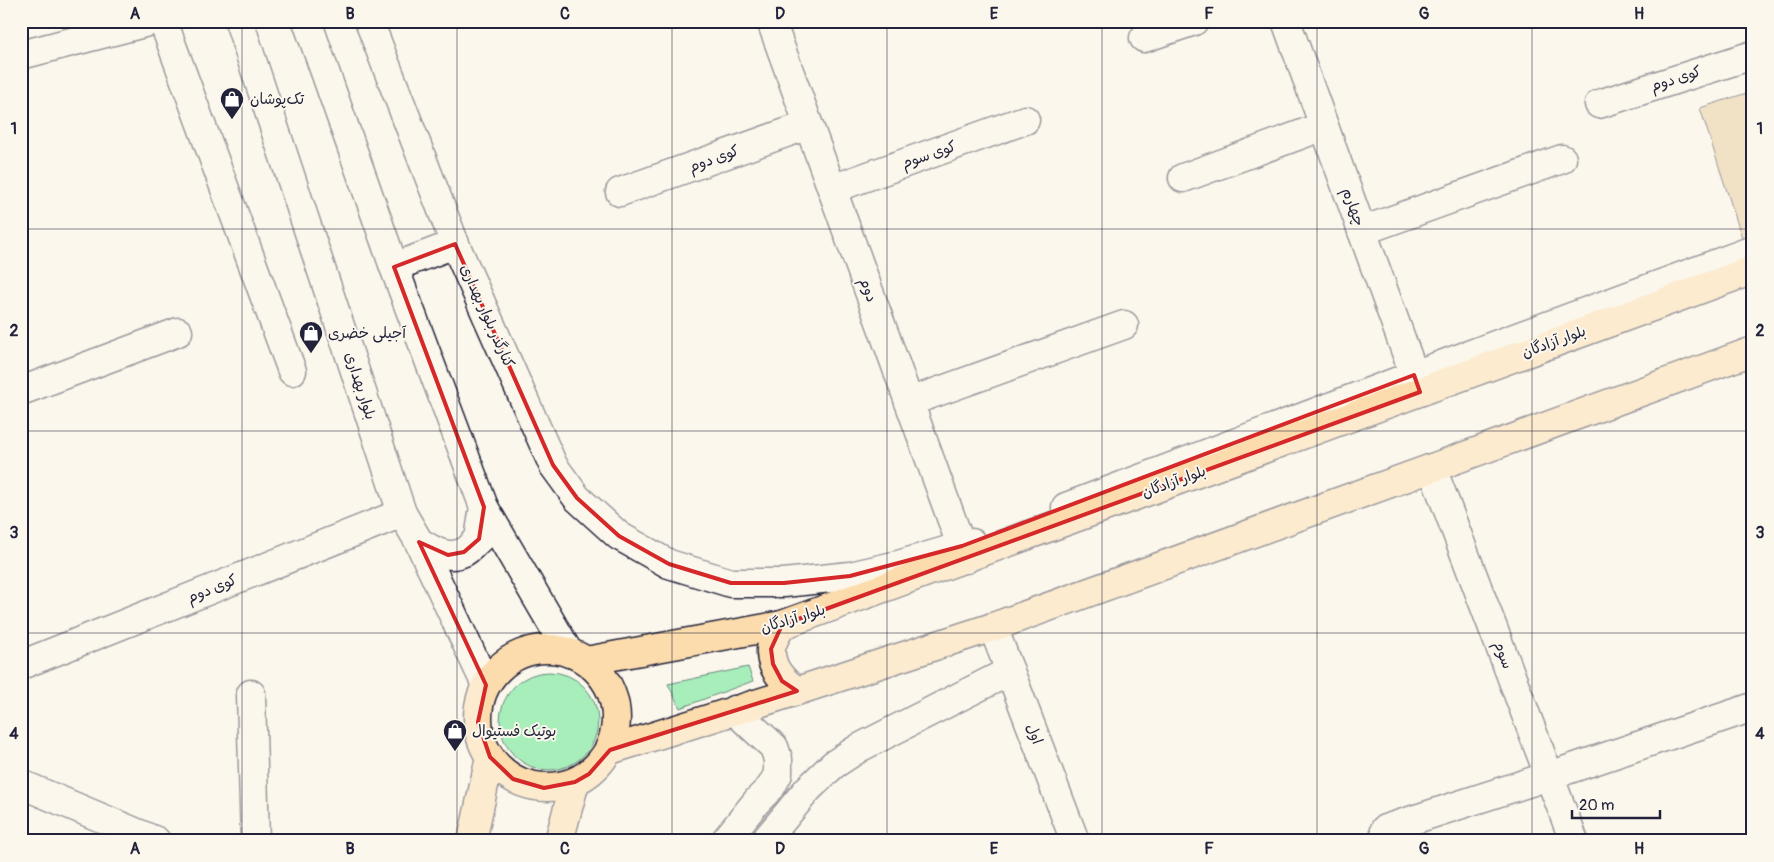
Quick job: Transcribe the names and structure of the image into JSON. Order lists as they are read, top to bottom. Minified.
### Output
{"streets":{"main road":["بلوار آزادگان"],"street":["کوی دوم","کوی سوم","چهارم","دوم","کنارگذر بلوار بهداری","بلوار بهداری","سوم","اول"]},"crossings":[["کوی دوم","دوم"],["کوی دوم","بلوار بهداری"],["کوی سوم","دوم"],["چهارم","بلوار آزادگان"],["دوم","کنارگذر بلوار بهداری"],["دوم","بلوار آزادگان"],["کنارگذر بلوار بهداری","بلوار آزادگان"],["بلوار آزادگان","بلوار بهداری"]],"places":{"shop":["تک‌پوشان","آجیلی خضری","بوتیک فستیوال"]},"scale_bar":"20 m","grid":{"columns":["A","B","C","D","E","F","G","H"],"rows":["1","2","3","4"]}}
